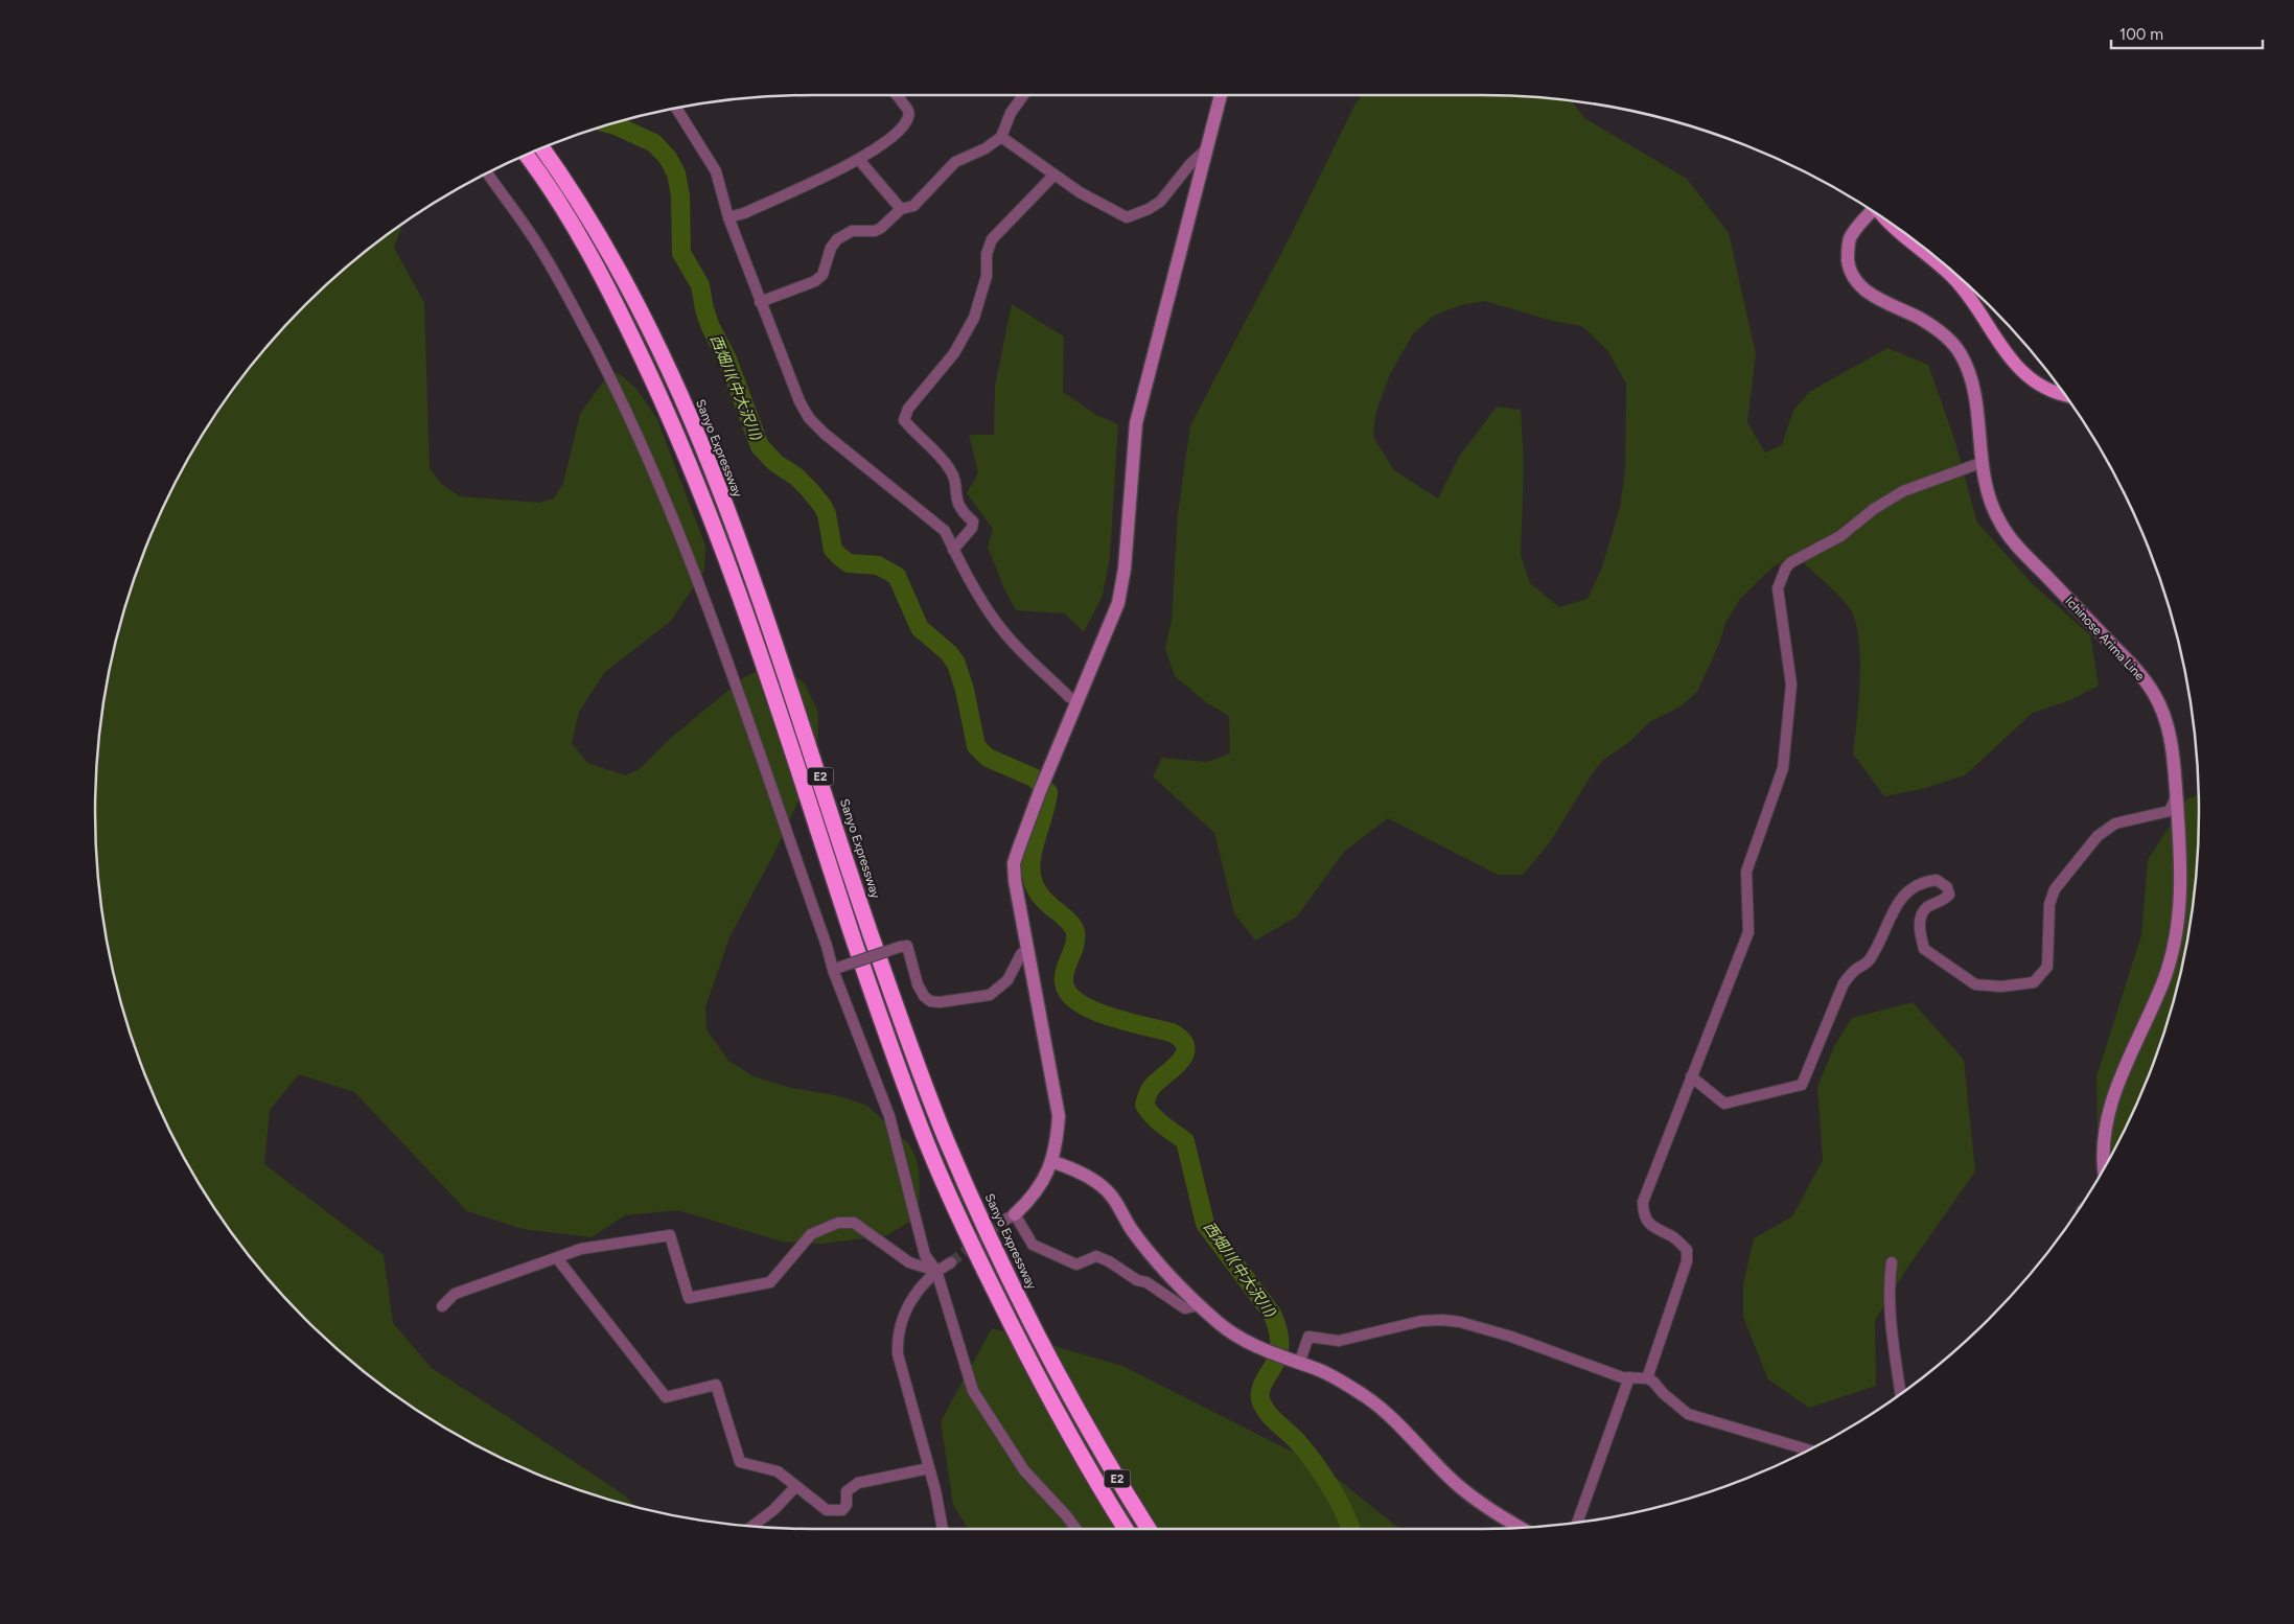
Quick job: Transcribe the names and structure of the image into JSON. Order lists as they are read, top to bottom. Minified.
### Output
{"streets":{"highway":["Sanyo Expressway","E2"],"street":["Ichinose Arima Line"]},"water":["西畑川(中大沢川)"],"scale_bar":"100 m"}
